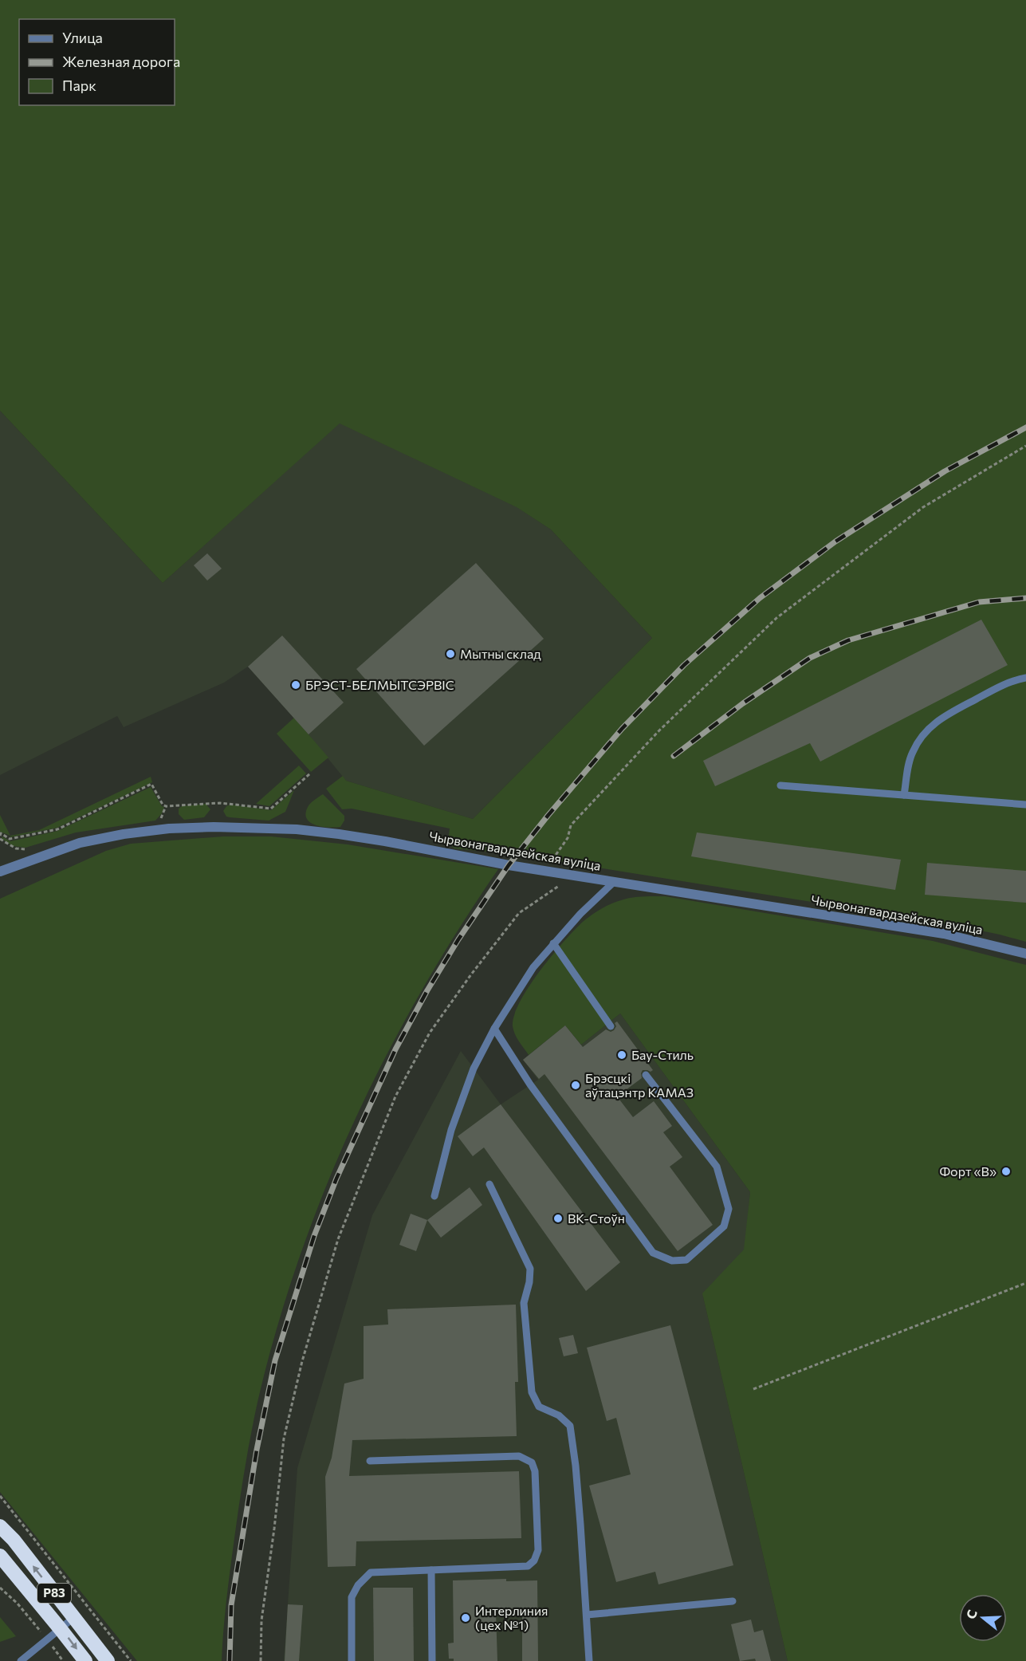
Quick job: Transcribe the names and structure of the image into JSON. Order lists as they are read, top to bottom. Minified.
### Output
{"streets":{"highway":["Р83"],"street":["Чырвонагвардзейская вуліца"]},"places":["Мытны склад","БРЭСТ-БЕЛМЫТСЭРВІС","Бау-Стиль","Брэсцкі аўтацэнтр КАМАЗ","Форт «В»","ВК-Стоўн","Интерлиния (цех №1)"],"legend":["Улица","Железная дорога","Парк"],"north":"left"}
